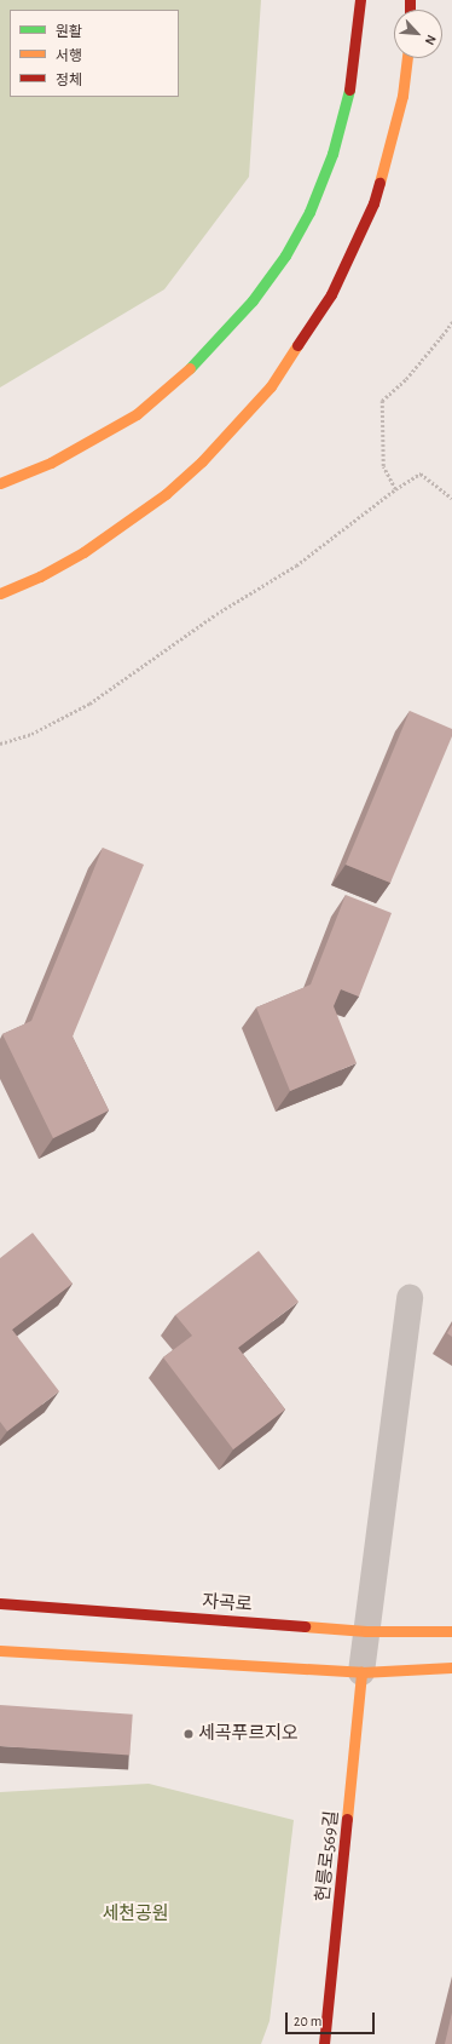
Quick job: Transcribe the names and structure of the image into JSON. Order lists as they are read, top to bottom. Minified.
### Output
{"streets":{"main road":["자곡로","헌릉로569길"]},"parks":["세천공원"],"places":["세곡푸르지오"],"legend":["원활","서행","정체"],"scale_bar":"20 m","north":"bottom right"}
